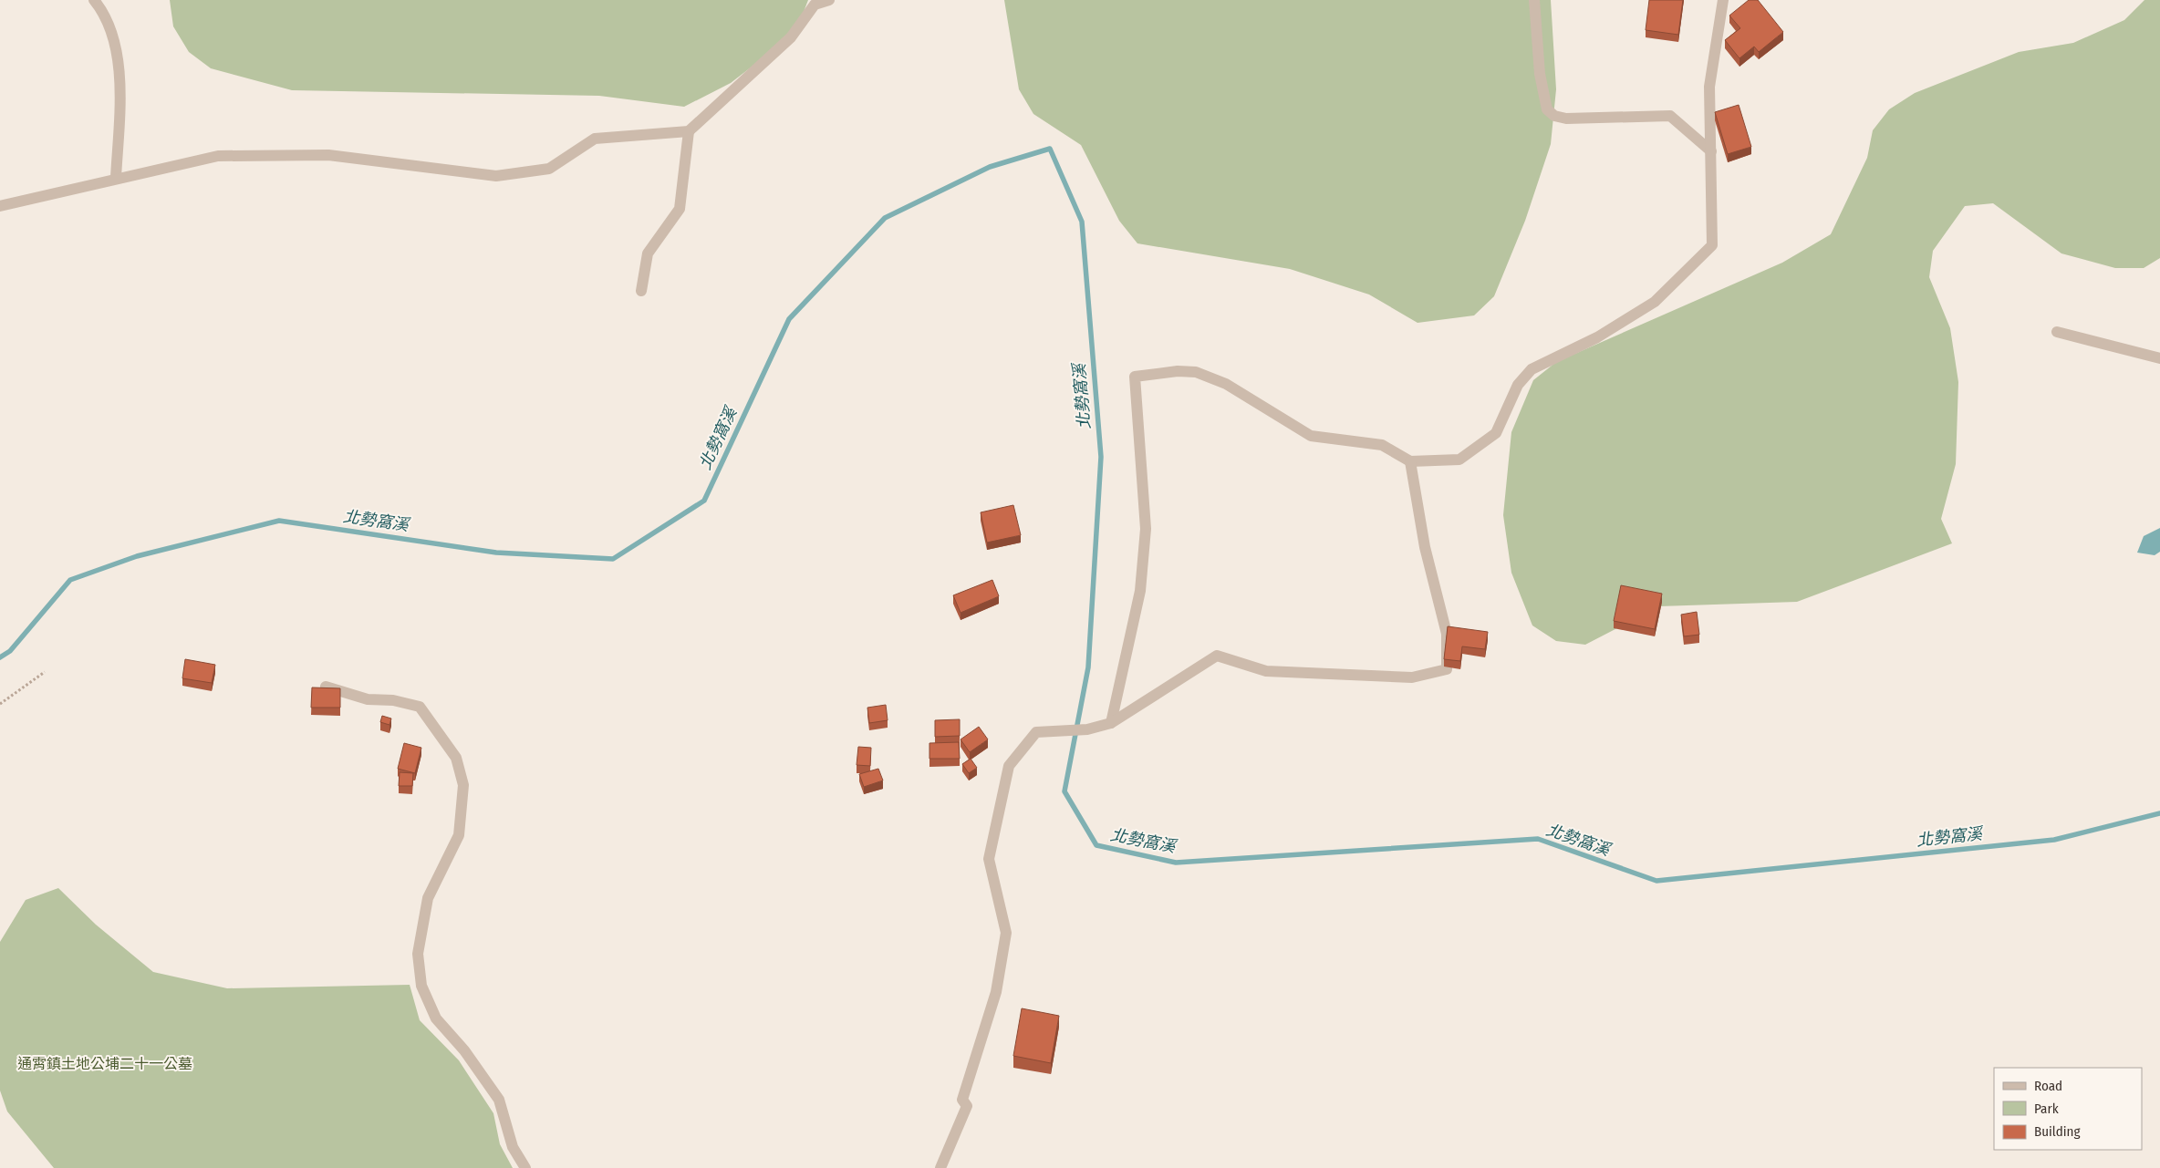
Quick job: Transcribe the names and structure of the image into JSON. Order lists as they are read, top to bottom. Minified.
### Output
{"water":["北勢窩溪"],"parks":["通霄鎮土地公埔二十一公墓"],"legend":["Road","Park","Building"]}
